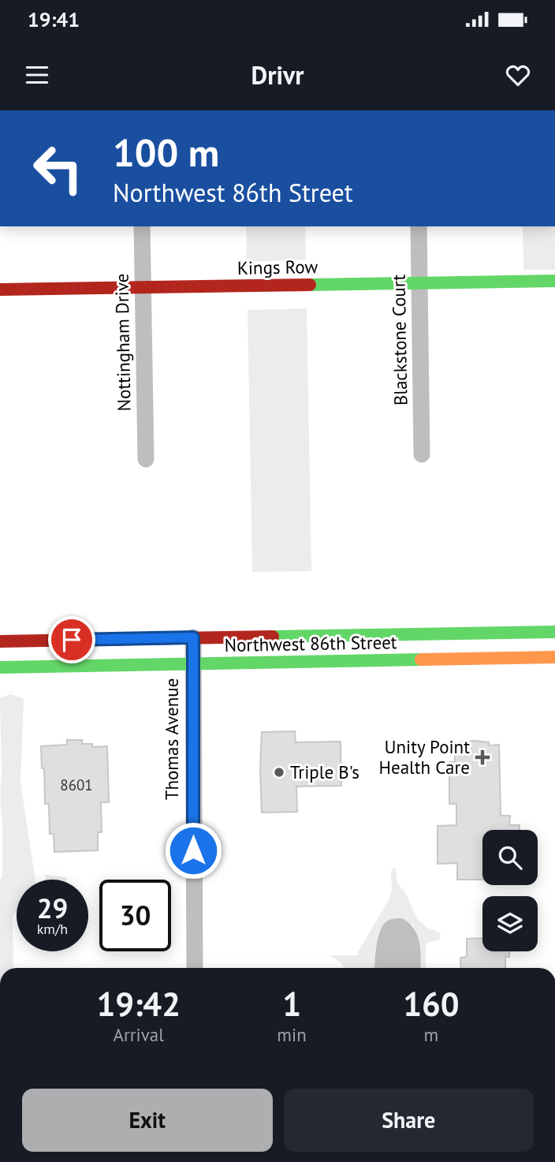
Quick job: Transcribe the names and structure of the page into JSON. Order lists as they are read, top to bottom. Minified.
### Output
{"streets":{"main road":["Kings Row","Northwest 86th Street"],"street":["Blackstone Court","Nottingham Drive","Thomas Avenue"]},"crossings":[["Kings Row","Blackstone Court"],["Kings Row","Nottingham Drive"],["Northwest 86th Street","Thomas Avenue"]],"places":{"health":["Unity Point Health Care"],"other":["Triple B's"]},"house_numbers":["8601"],"page":{"status":"19:41","header":"Drivr","turn":["100 m","Northwest 86th Street"],"speed":"29 km/h","limit":"30","eta":["19:42","Arrival","1","min","160","m"],"buttons":["Exit","Share"]}}
